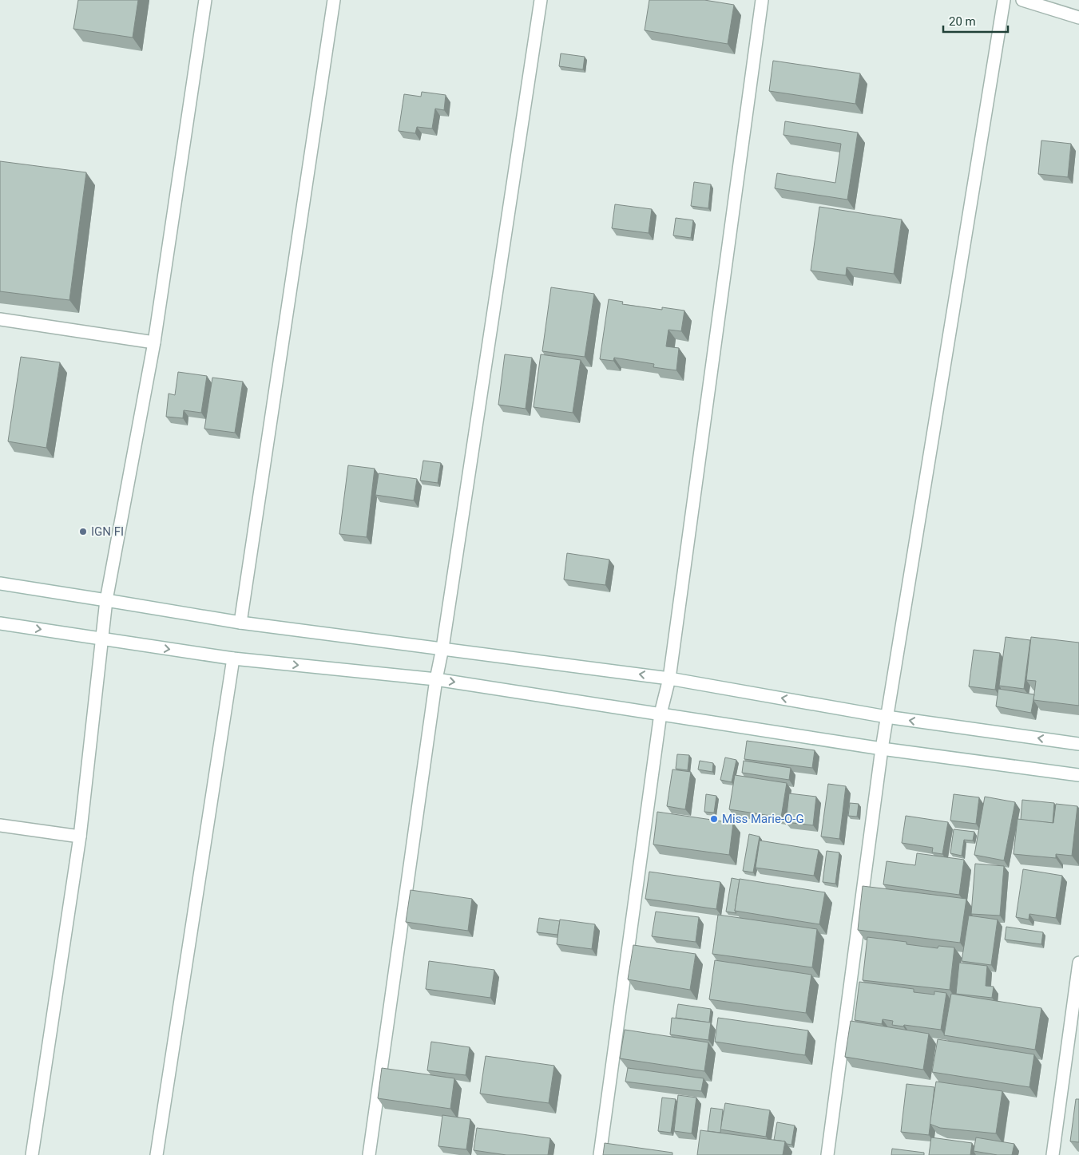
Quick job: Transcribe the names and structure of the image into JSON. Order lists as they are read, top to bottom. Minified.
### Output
{"places":["IGN FI","Miss Marie-O-G"],"scale_bar":"20 m"}
